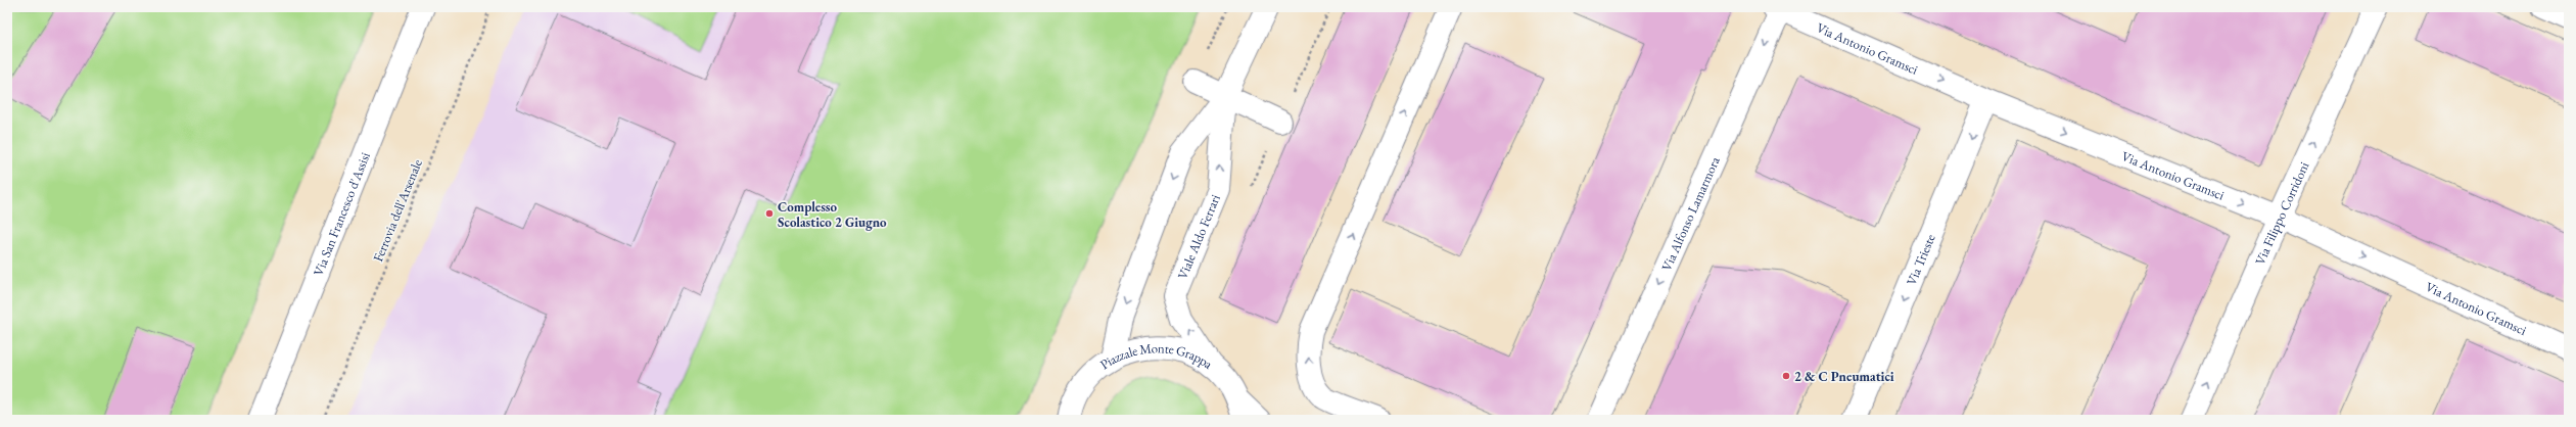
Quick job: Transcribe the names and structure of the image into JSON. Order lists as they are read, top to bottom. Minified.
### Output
{"streets":{"street":["Via Antonio Gramsci","Via Filippo Corridoni","Via San Francesco d'Assisi","Via Alfonso Lamarmora","Viale Aldo Ferrari","Via Trieste","Piazzale Monte Grappa"],"path":["Ferrovia dell'Arsenale"]},"crossings":[["Via Antonio Gramsci","Via Filippo Corridoni"],["Via Antonio Gramsci","Via Alfonso Lamarmora"],["Via Antonio Gramsci","Via Trieste"],["Viale Aldo Ferrari","Piazzale Monte Grappa"]],"one_way":["Via Antonio Gramsci","Via Filippo Corridoni","Via Alfonso Lamarmora","Via Trieste"],"places":["Complesso Scolastico 2 Giugno","2 & C Pneumatici"]}
